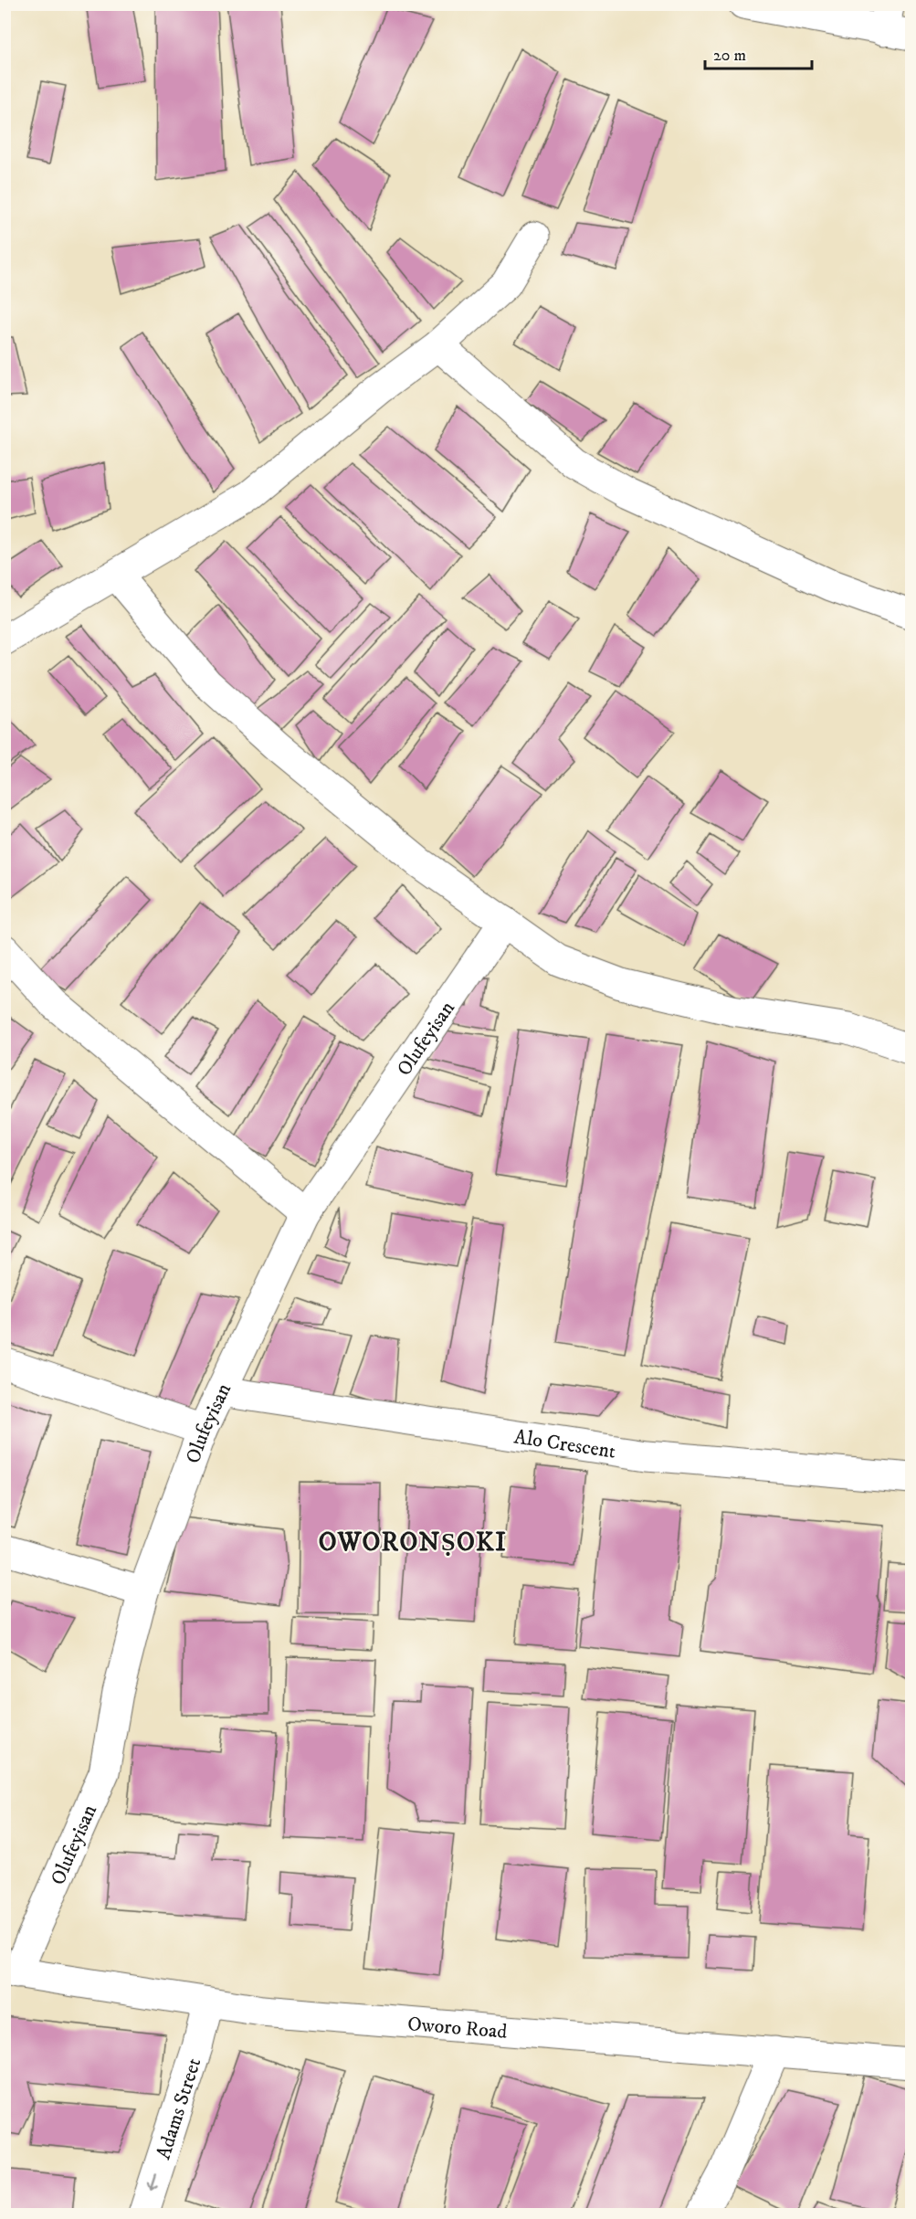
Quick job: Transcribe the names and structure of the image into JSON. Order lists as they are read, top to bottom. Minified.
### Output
{"streets":{"street":["Olufeyisan","Alo Crescent","Oworo Road","Adams Street"]},"crossings":[["Olufeyisan","Alo Crescent"],["Olufeyisan","Oworo Road"],["Oworo Road","Adams Street"]],"one_way":["Adams Street"],"districts":["OWORONṢOKI"],"scale_bar":"20 m"}
